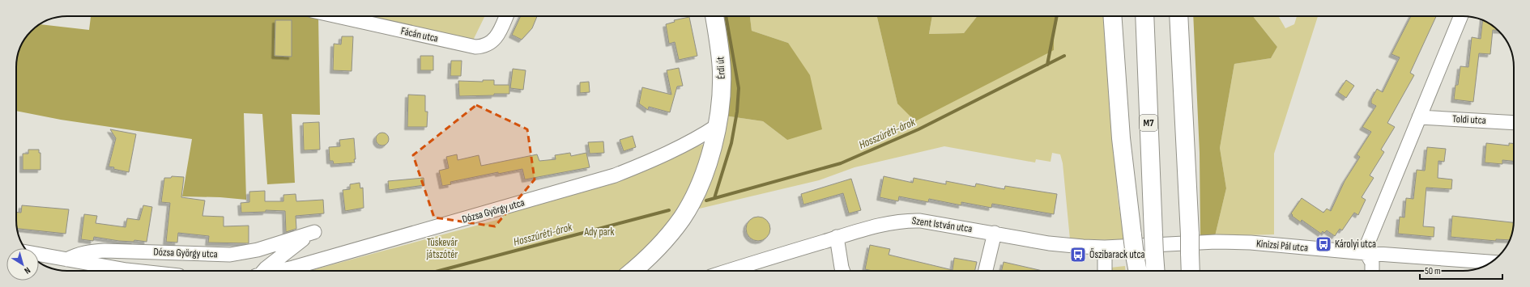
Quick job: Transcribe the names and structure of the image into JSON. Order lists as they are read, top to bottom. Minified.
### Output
{"streets":{"main road":["Érdi út","M7"],"street":["Fácán utca","Toldi utca","Dózsa György utca","Szent István utca","Kinizsi Pál utca"]},"crossings":[["Érdi út","Dózsa György utca"],["Szent István utca","Kinizsi Pál utca"]],"water":["Hosszúréti-árok"],"parks":["Ady park","Tüskevár játszótér"],"places":{"bus stop":["Károlyi utca","Őszibarack utca"]},"scale_bar":"50 m","north":"bottom right"}
